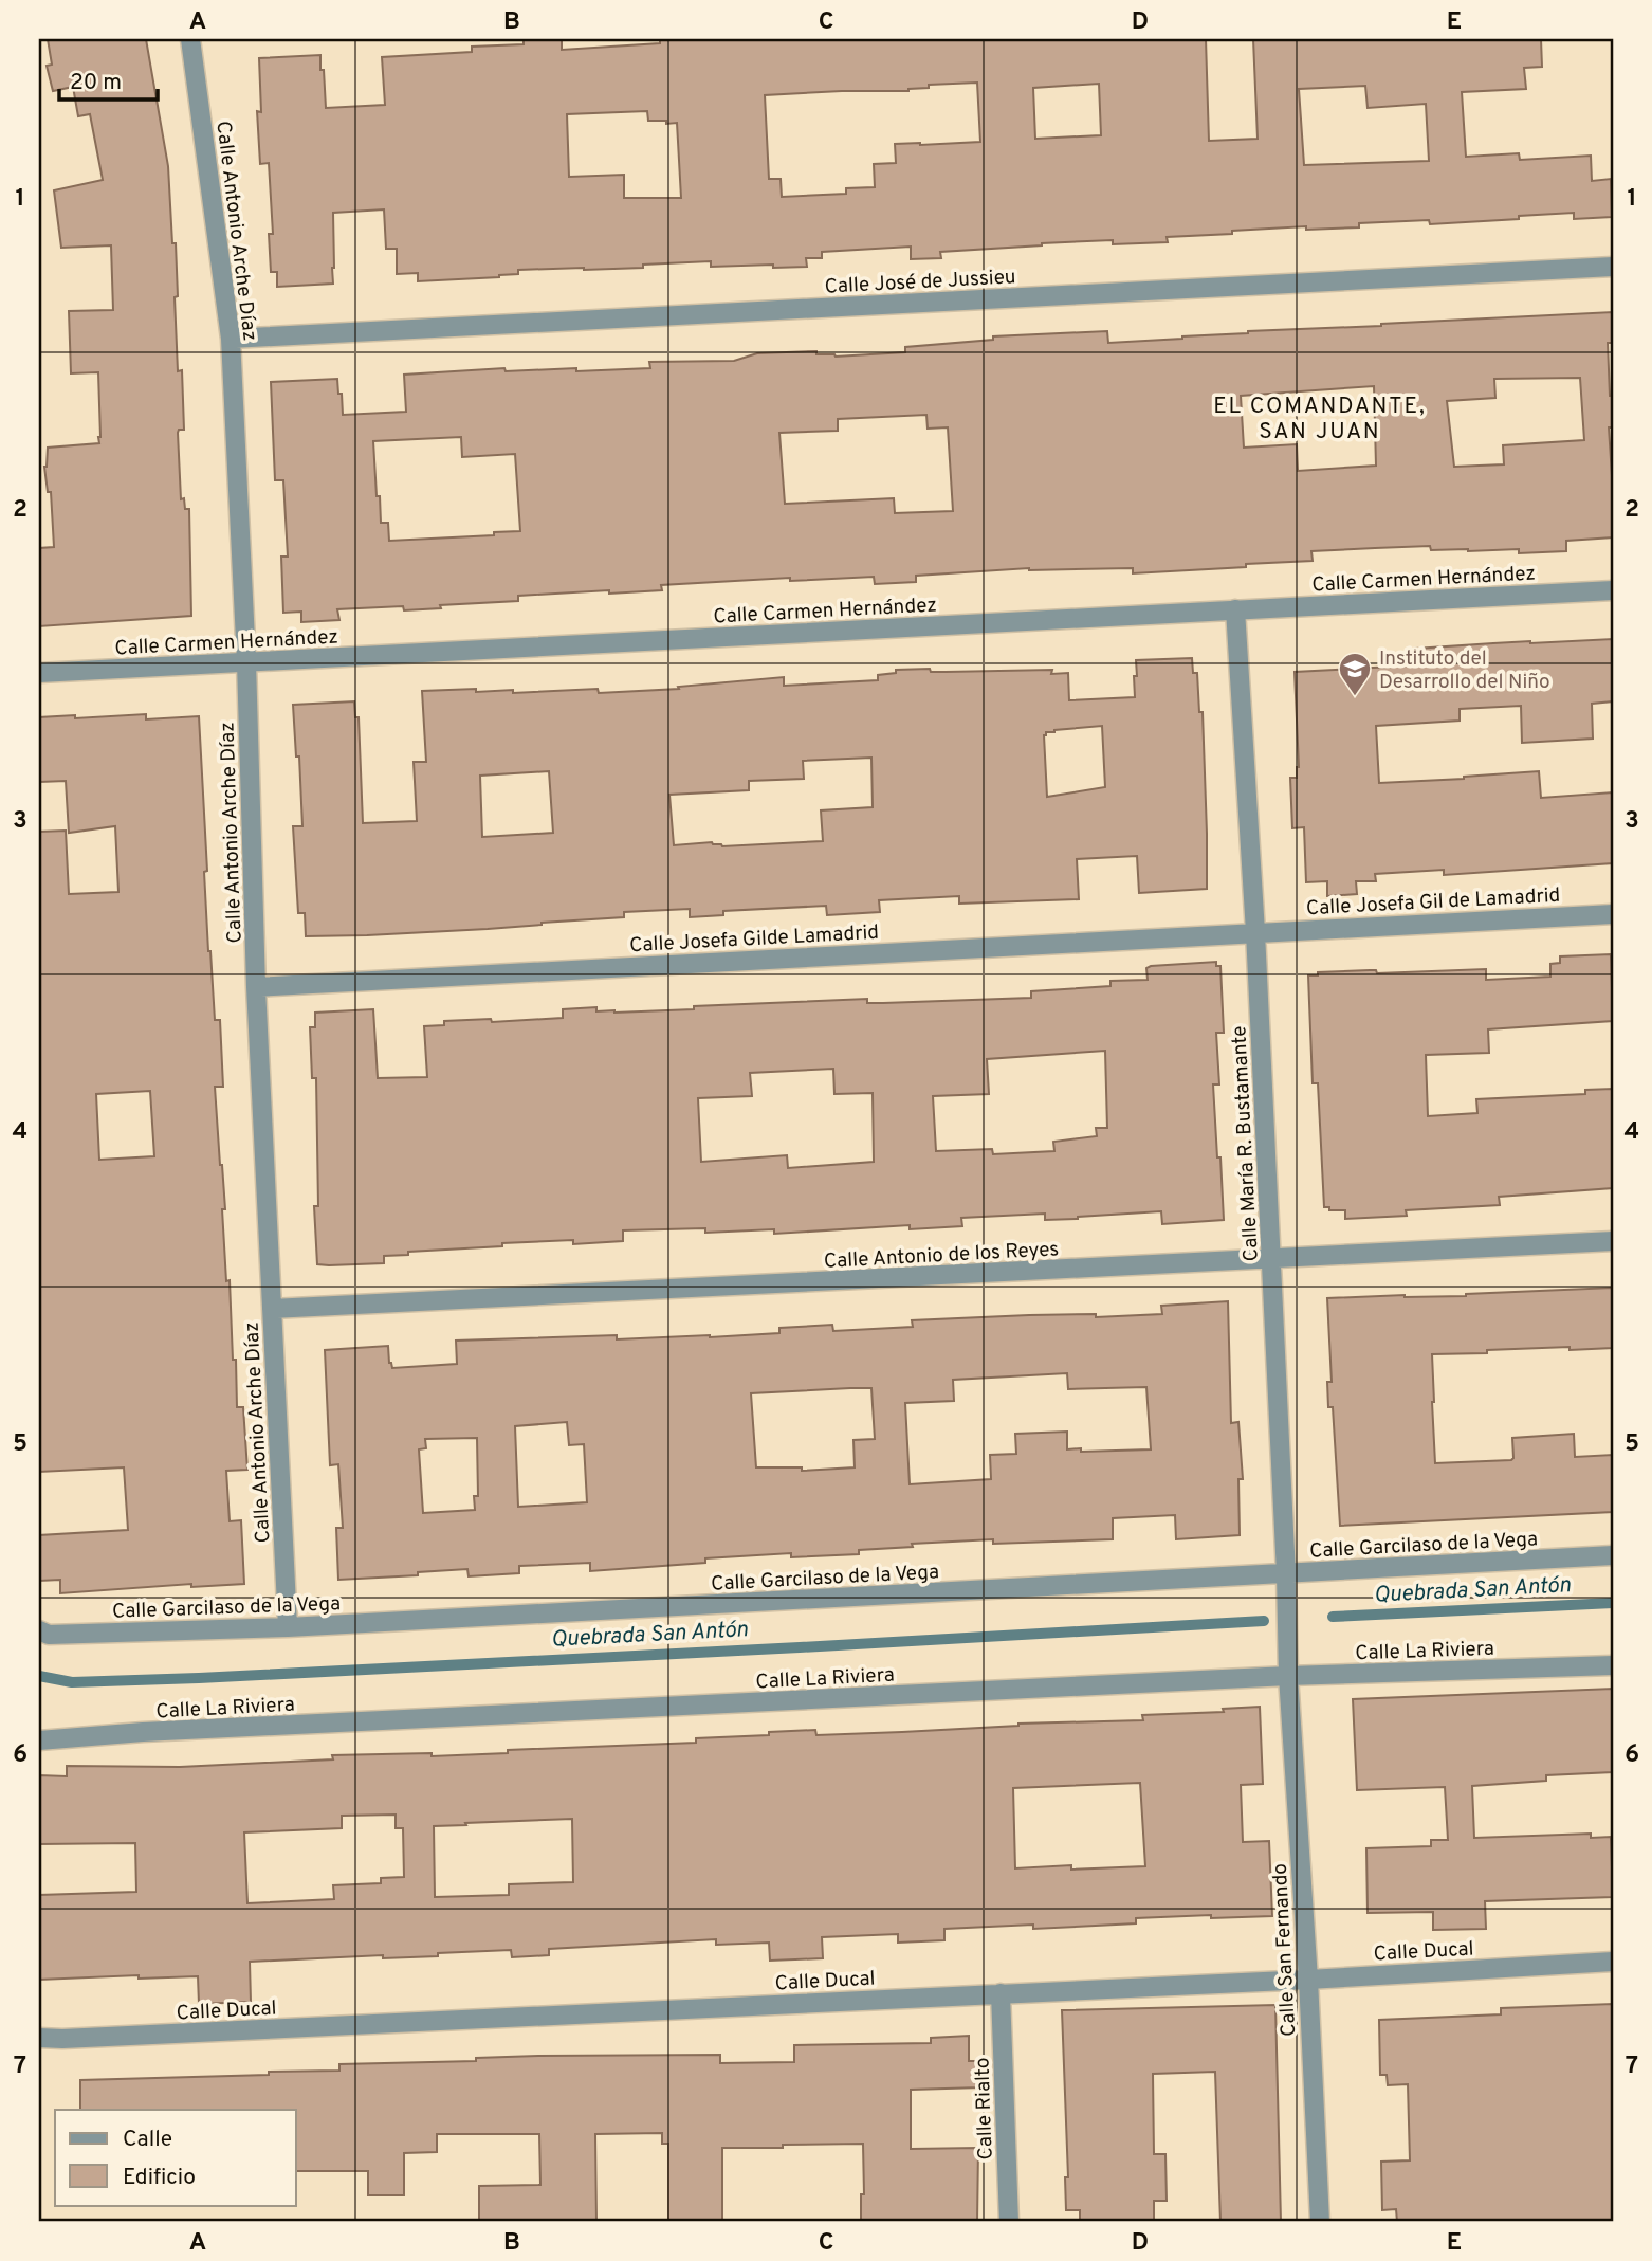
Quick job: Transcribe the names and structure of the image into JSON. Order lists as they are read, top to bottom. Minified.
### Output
{"streets":{"street":["Calle Antonio Arche Díaz","Calle José de Jussieu","Calle Carmen Hernández","Calle Josefa Gil de Lamadrid","Calle Josefa Gilde Lamadrid","Calle María R. Bustamante","Calle Antonio de los Reyes","Calle Garcilaso de la Vega","Calle La Riviera","Calle San Fernando","Calle Ducal","Calle Rialto"]},"crossings":[["Calle Antonio Arche Díaz","Calle José de Jussieu"],["Calle Antonio Arche Díaz","Calle Carmen Hernández"],["Calle Antonio Arche Díaz","Calle Josefa Gilde Lamadrid"],["Calle Antonio Arche Díaz","Calle Antonio de los Reyes"],["Calle Antonio Arche Díaz","Calle Garcilaso de la Vega"],["Calle Carmen Hernández","Calle María R. Bustamante"],["Calle Josefa Gil de Lamadrid","Calle Josefa Gilde Lamadrid"],["Calle Josefa Gil de Lamadrid","Calle María R. Bustamante"],["Calle Josefa Gilde Lamadrid","Calle María R. Bustamante"],["Calle María R. Bustamante","Calle Antonio de los Reyes"],["Calle María R. Bustamante","Calle Garcilaso de la Vega"],["Calle María R. Bustamante","Calle La Riviera"],["Calle María R. Bustamante","Calle San Fernando"],["Calle La Riviera","Calle San Fernando"],["Calle San Fernando","Calle Ducal"],["Calle Ducal","Calle Rialto"]],"districts":["EL COMANDANTE, SAN JUAN"],"water":["Quebrada San Antón"],"places":{"school or university":["Instituto del Desarrollo del Niño"]},"legend":["Calle","Edificio"],"scale_bar":"20 m","grid":{"columns":["A","B","C","D","E"],"rows":["1","2","3","4","5","6","7"]}}
